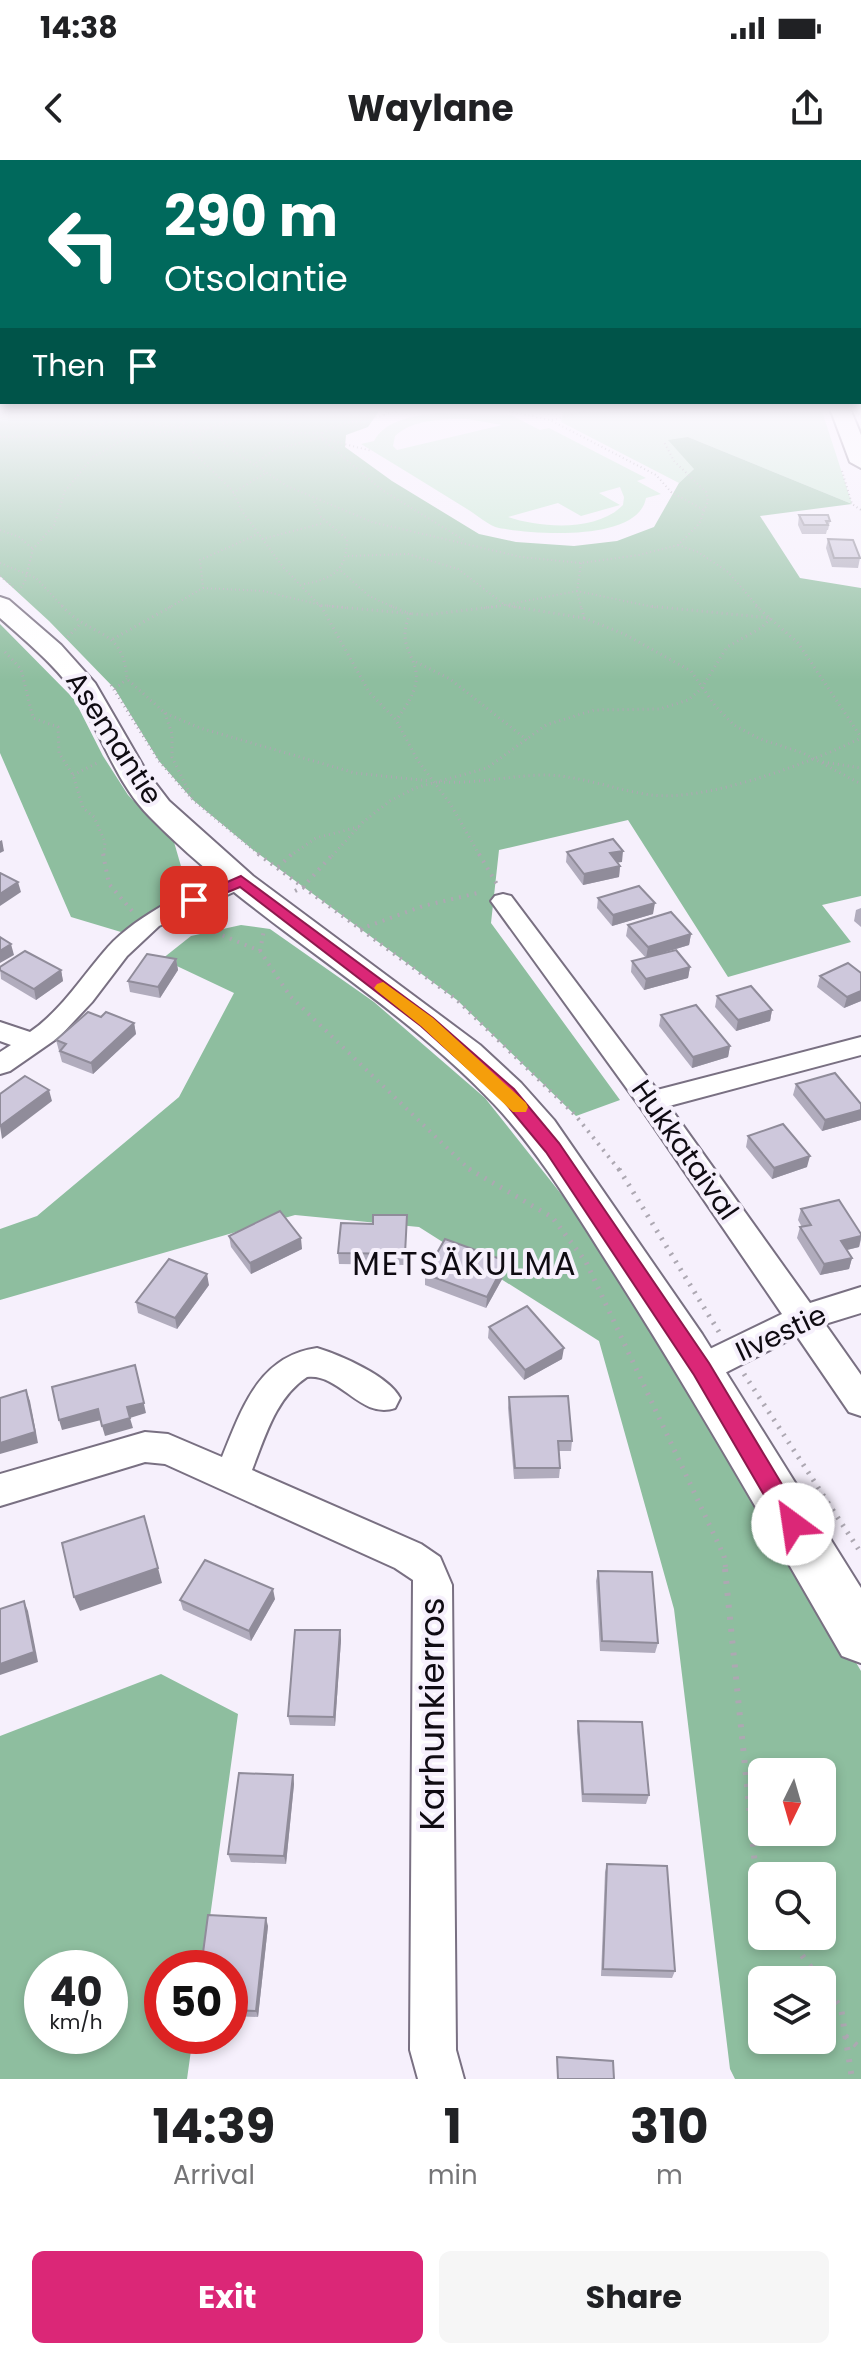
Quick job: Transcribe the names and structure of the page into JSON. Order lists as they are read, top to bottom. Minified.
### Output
{"streets":{"main road":["Asemantie"],"street":["Hukkataival","Ilvestie","Karhunkierros"]},"crossings":[["Asemantie","Ilvestie"],["Hukkataival","Ilvestie"]],"districts":["METSÄKULMA"],"north":"bottom","page":{"status":"14:38","header":"Waylane","turn":["290 m","Otsolantie"],"then":"Then","speed":"40 km/h","limit":"50","eta":["14:39","Arrival","1","min","310","m"],"buttons":["Exit","Share"]}}
